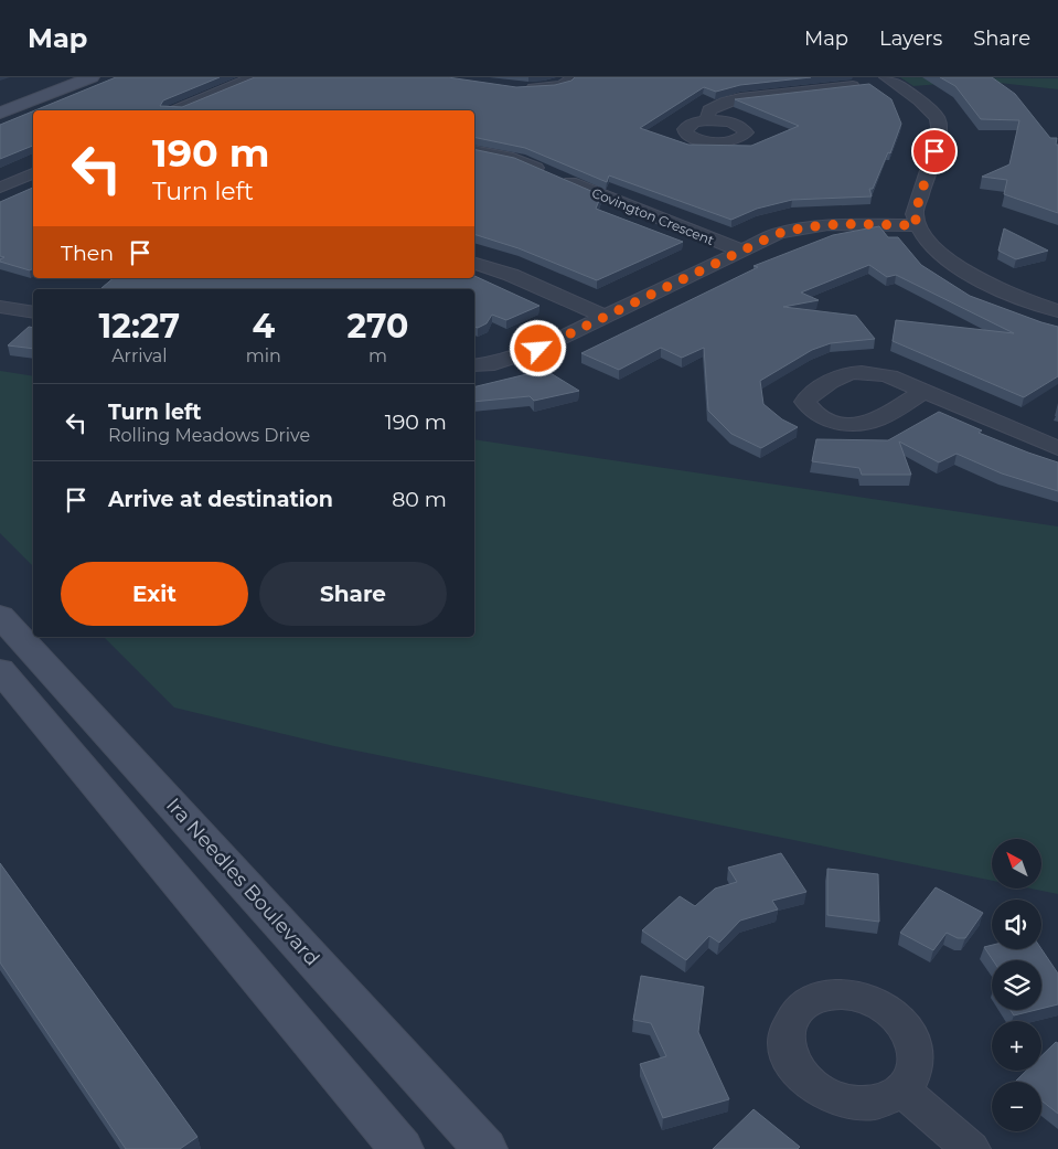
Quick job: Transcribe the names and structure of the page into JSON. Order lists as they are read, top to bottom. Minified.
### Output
{"streets":{"main road":["Ira Needles Boulevard"],"street":["Covington Crescent"]},"north":"top left","page":{"header":"Map","nav":["Map","Layers","Share"],"turn":["190 m","Turn left"],"then":"Then","eta":["12:27","Arrival","4","min","270","m"],"list":[{"name":"Turn left","note":"Rolling Meadows Drive","value":"190 m"},{"name":"Arrive at destination","value":"80 m"}],"buttons":["Exit","Share"],"map_buttons":["+","−"]}}
